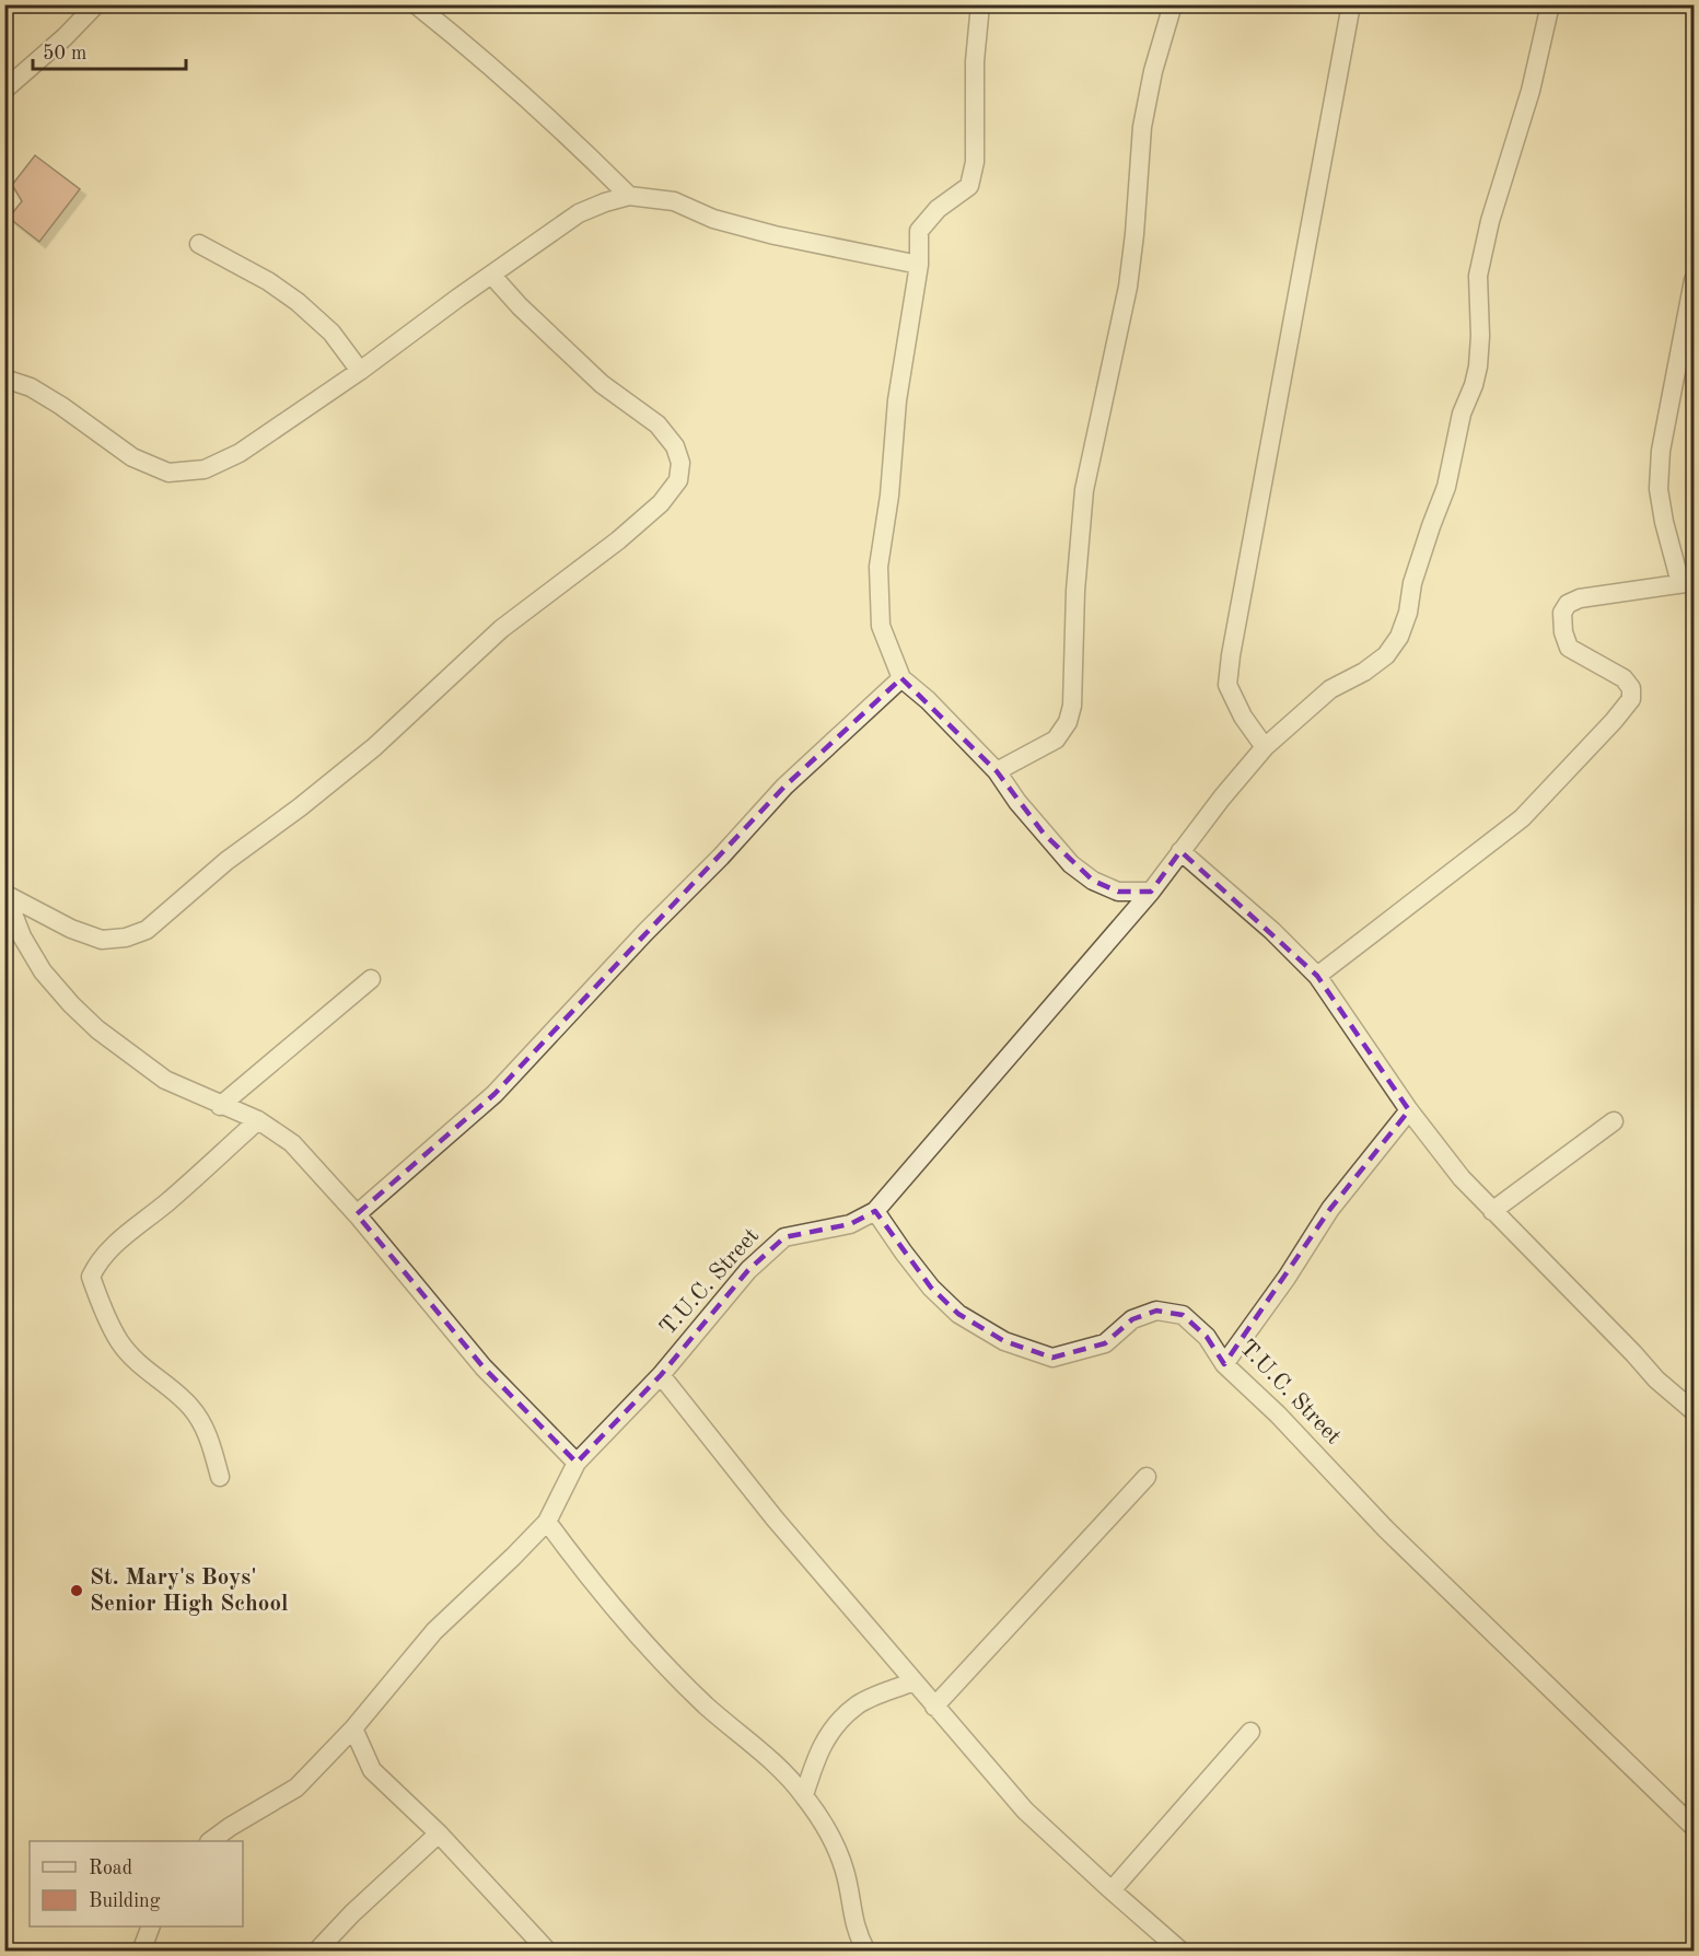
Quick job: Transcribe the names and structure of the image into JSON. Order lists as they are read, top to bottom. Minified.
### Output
{"streets":{"street":["T.U.C. Street"]},"places":["St. Mary's Boys' Senior High School"],"legend":["Road","Building"],"scale_bar":"50 m"}
